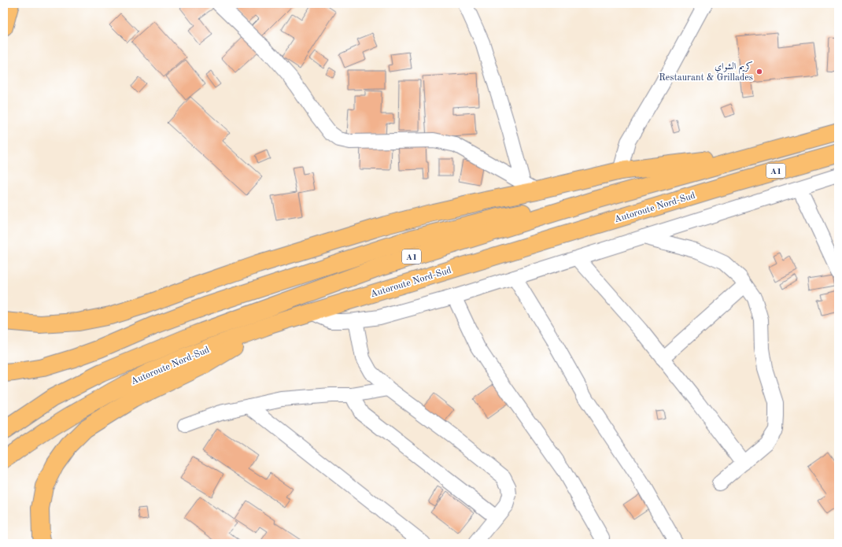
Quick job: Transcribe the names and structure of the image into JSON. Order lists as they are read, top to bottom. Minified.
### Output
{"streets":{"main road":["A1","Autoroute Nord-Sud"]},"places":["كريم الشواي Restaurant & Grillades"]}
